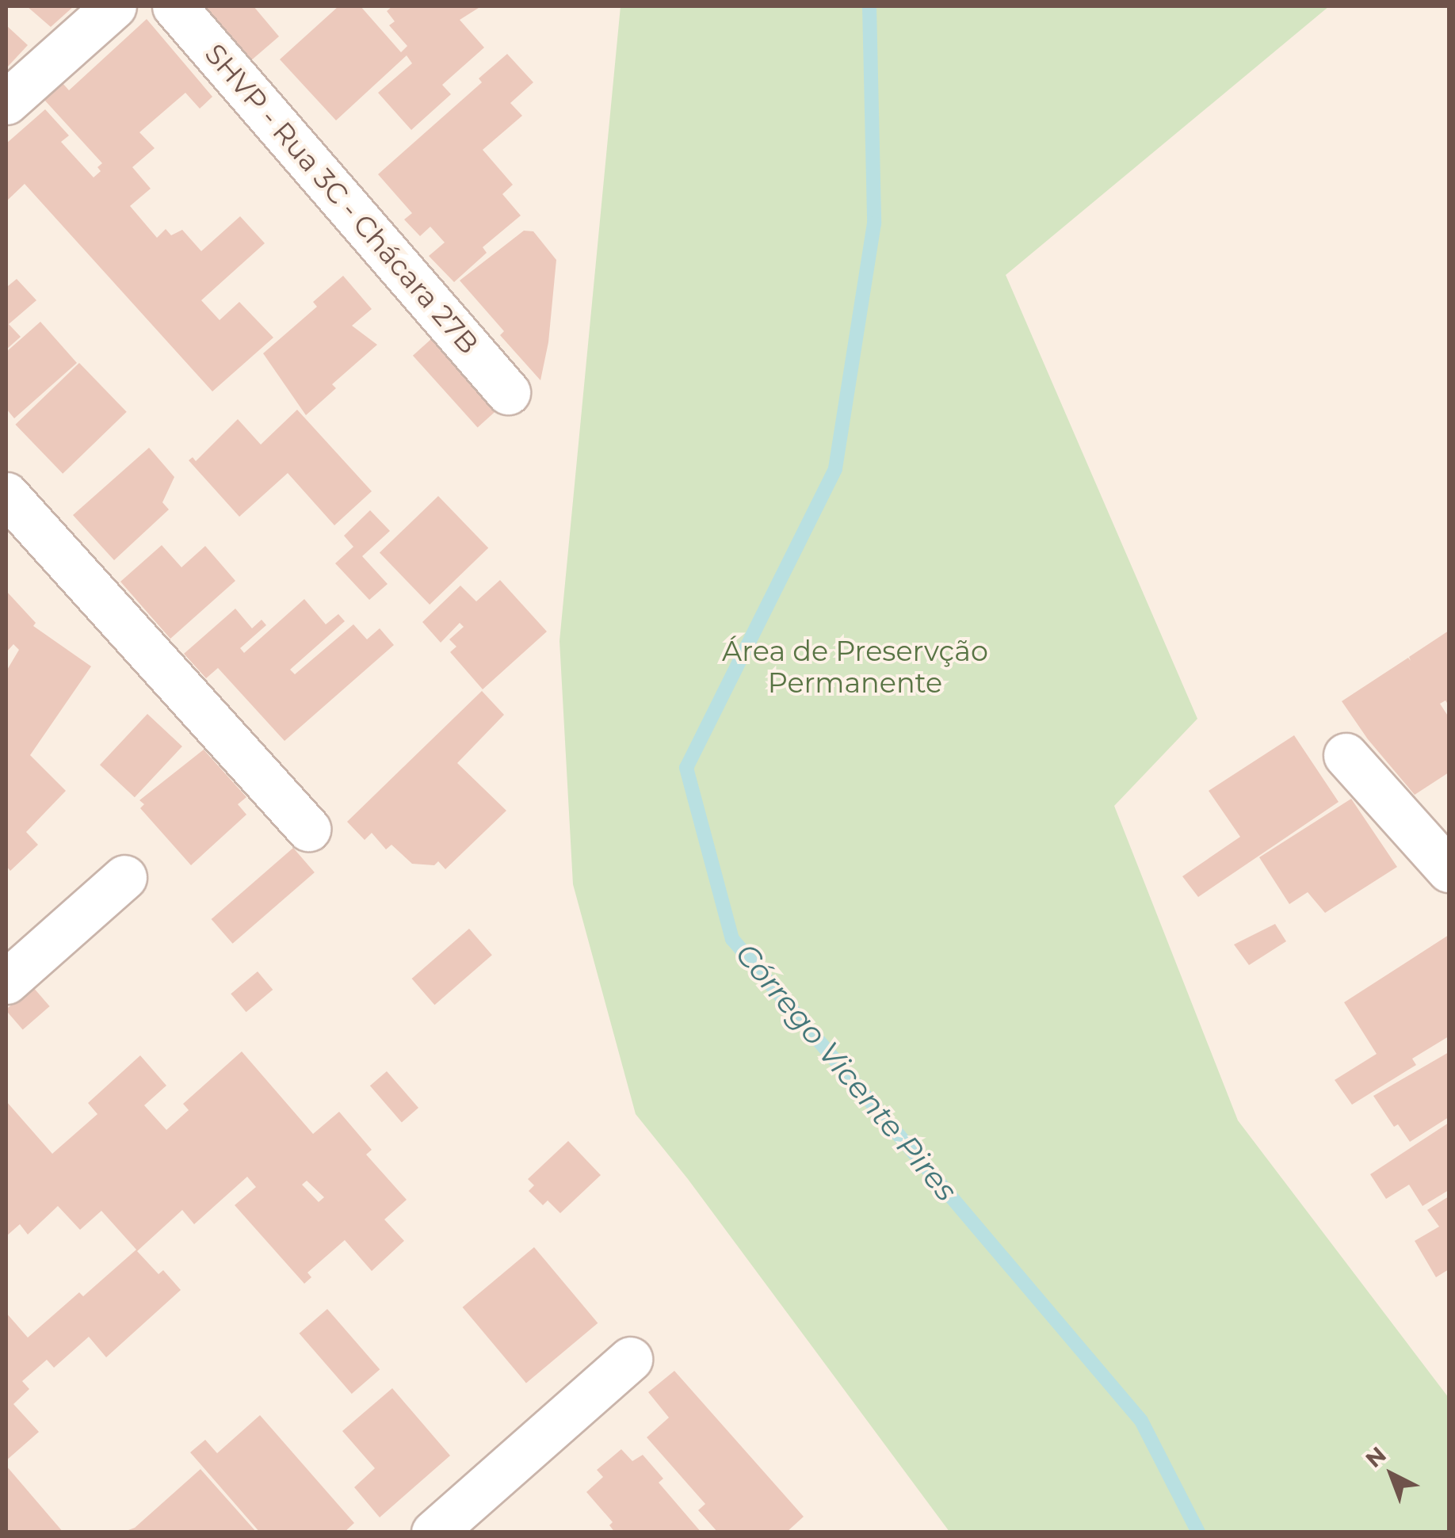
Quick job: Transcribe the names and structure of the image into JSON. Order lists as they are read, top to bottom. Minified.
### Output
{"streets":{"street":["SHVP - Rua 3C - Chácara 27B"]},"water":["Córrego Vicente Pires"],"parks":["Área de Preservção Permanente"],"north":"top left"}
